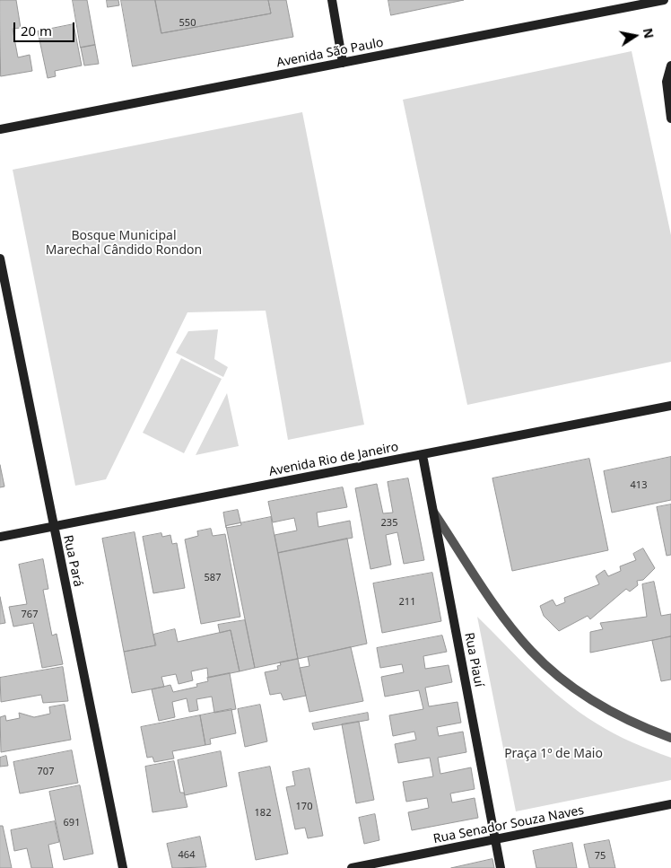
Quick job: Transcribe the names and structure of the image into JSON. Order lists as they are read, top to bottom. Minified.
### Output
{"streets":{"street":["Avenida São Paulo","Avenida Rio de Janeiro","Rua Pará","Rua Piauí","Rua Senador Souza Naves"]},"crossings":[["Avenida Rio de Janeiro","Rua Pará"],["Avenida Rio de Janeiro","Rua Piauí"],["Rua Piauí","Rua Senador Souza Naves"]],"parks":["Bosque Municipal Marechal Cândido Rondon","Praça 1º de Maio"],"house_numbers":["550","413","235","587","211","767","707","170","182","691","464","75"],"scale_bar":"20 m","north":"right"}
